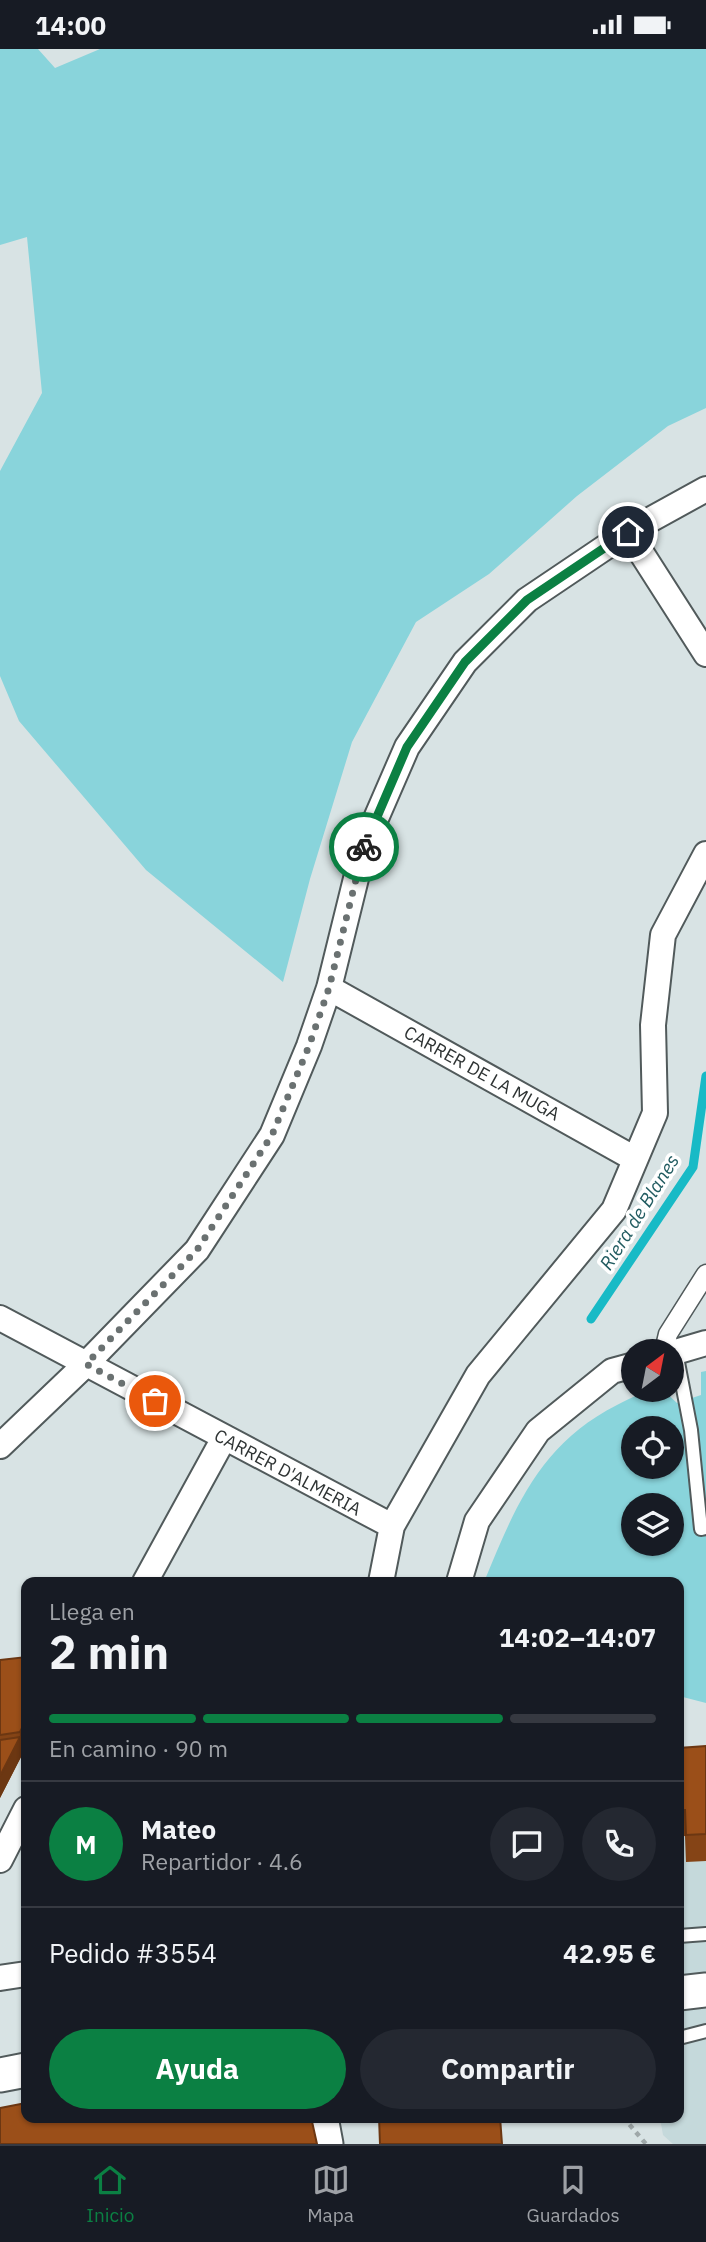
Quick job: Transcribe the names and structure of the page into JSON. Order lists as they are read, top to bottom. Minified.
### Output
{"streets":{"street":["CARRER DE LA MUGA","CARRER D'ALMERIA"]},"water":["Riera de Blanes"],"north":"top right","page":{"status":"14:00","heading":["2 min","Llega en","14:02–14:07"],"panel":["Mateo","Repartidor · 4.6","Pedido #3554","42.95 €"],"bar":"En camino · 90 m","round":"M","buttons":["Ayuda","Compartir"],"tabs":["Inicio","Mapa","Guardados"]}}
